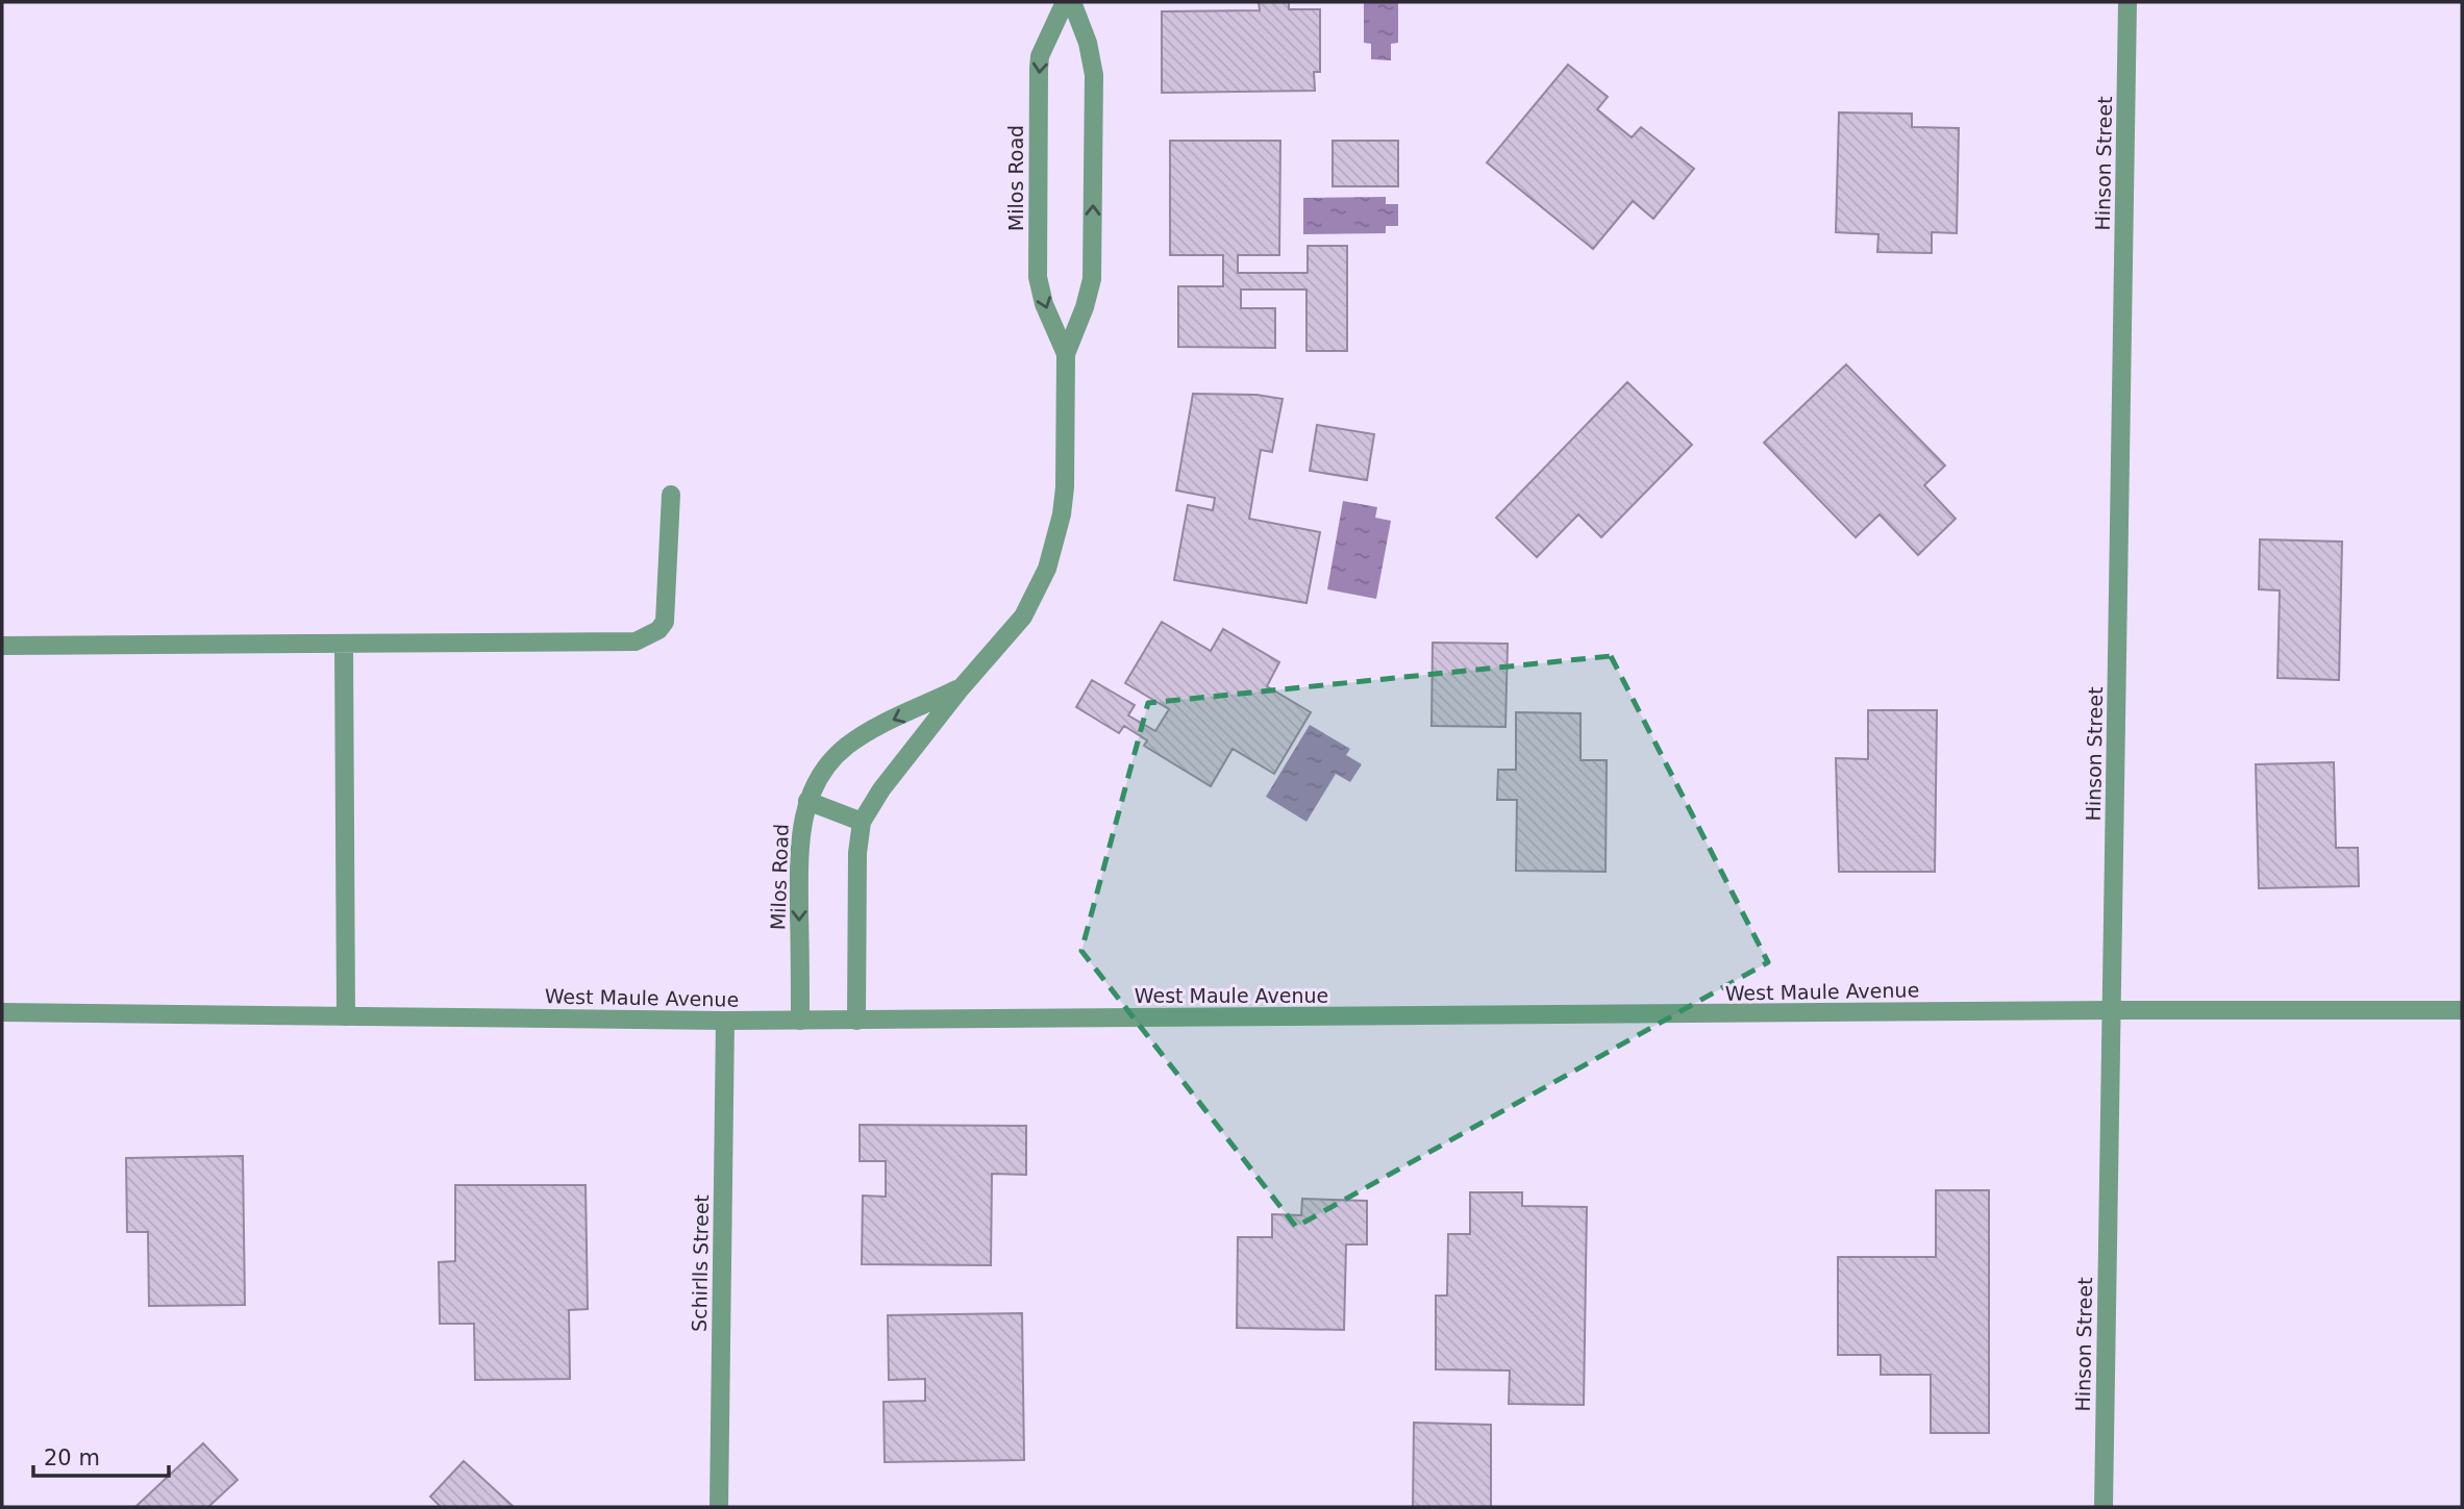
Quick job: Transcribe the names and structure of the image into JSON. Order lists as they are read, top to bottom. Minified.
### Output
{"streets":{"street":["Hinson Street","Milos Road","West Maule Avenue","Schirlls Street"]},"crossings":[["Hinson Street","West Maule Avenue"],["Milos Road","West Maule Avenue"],["West Maule Avenue","Schirlls Street"]],"scale_bar":"20 m"}
